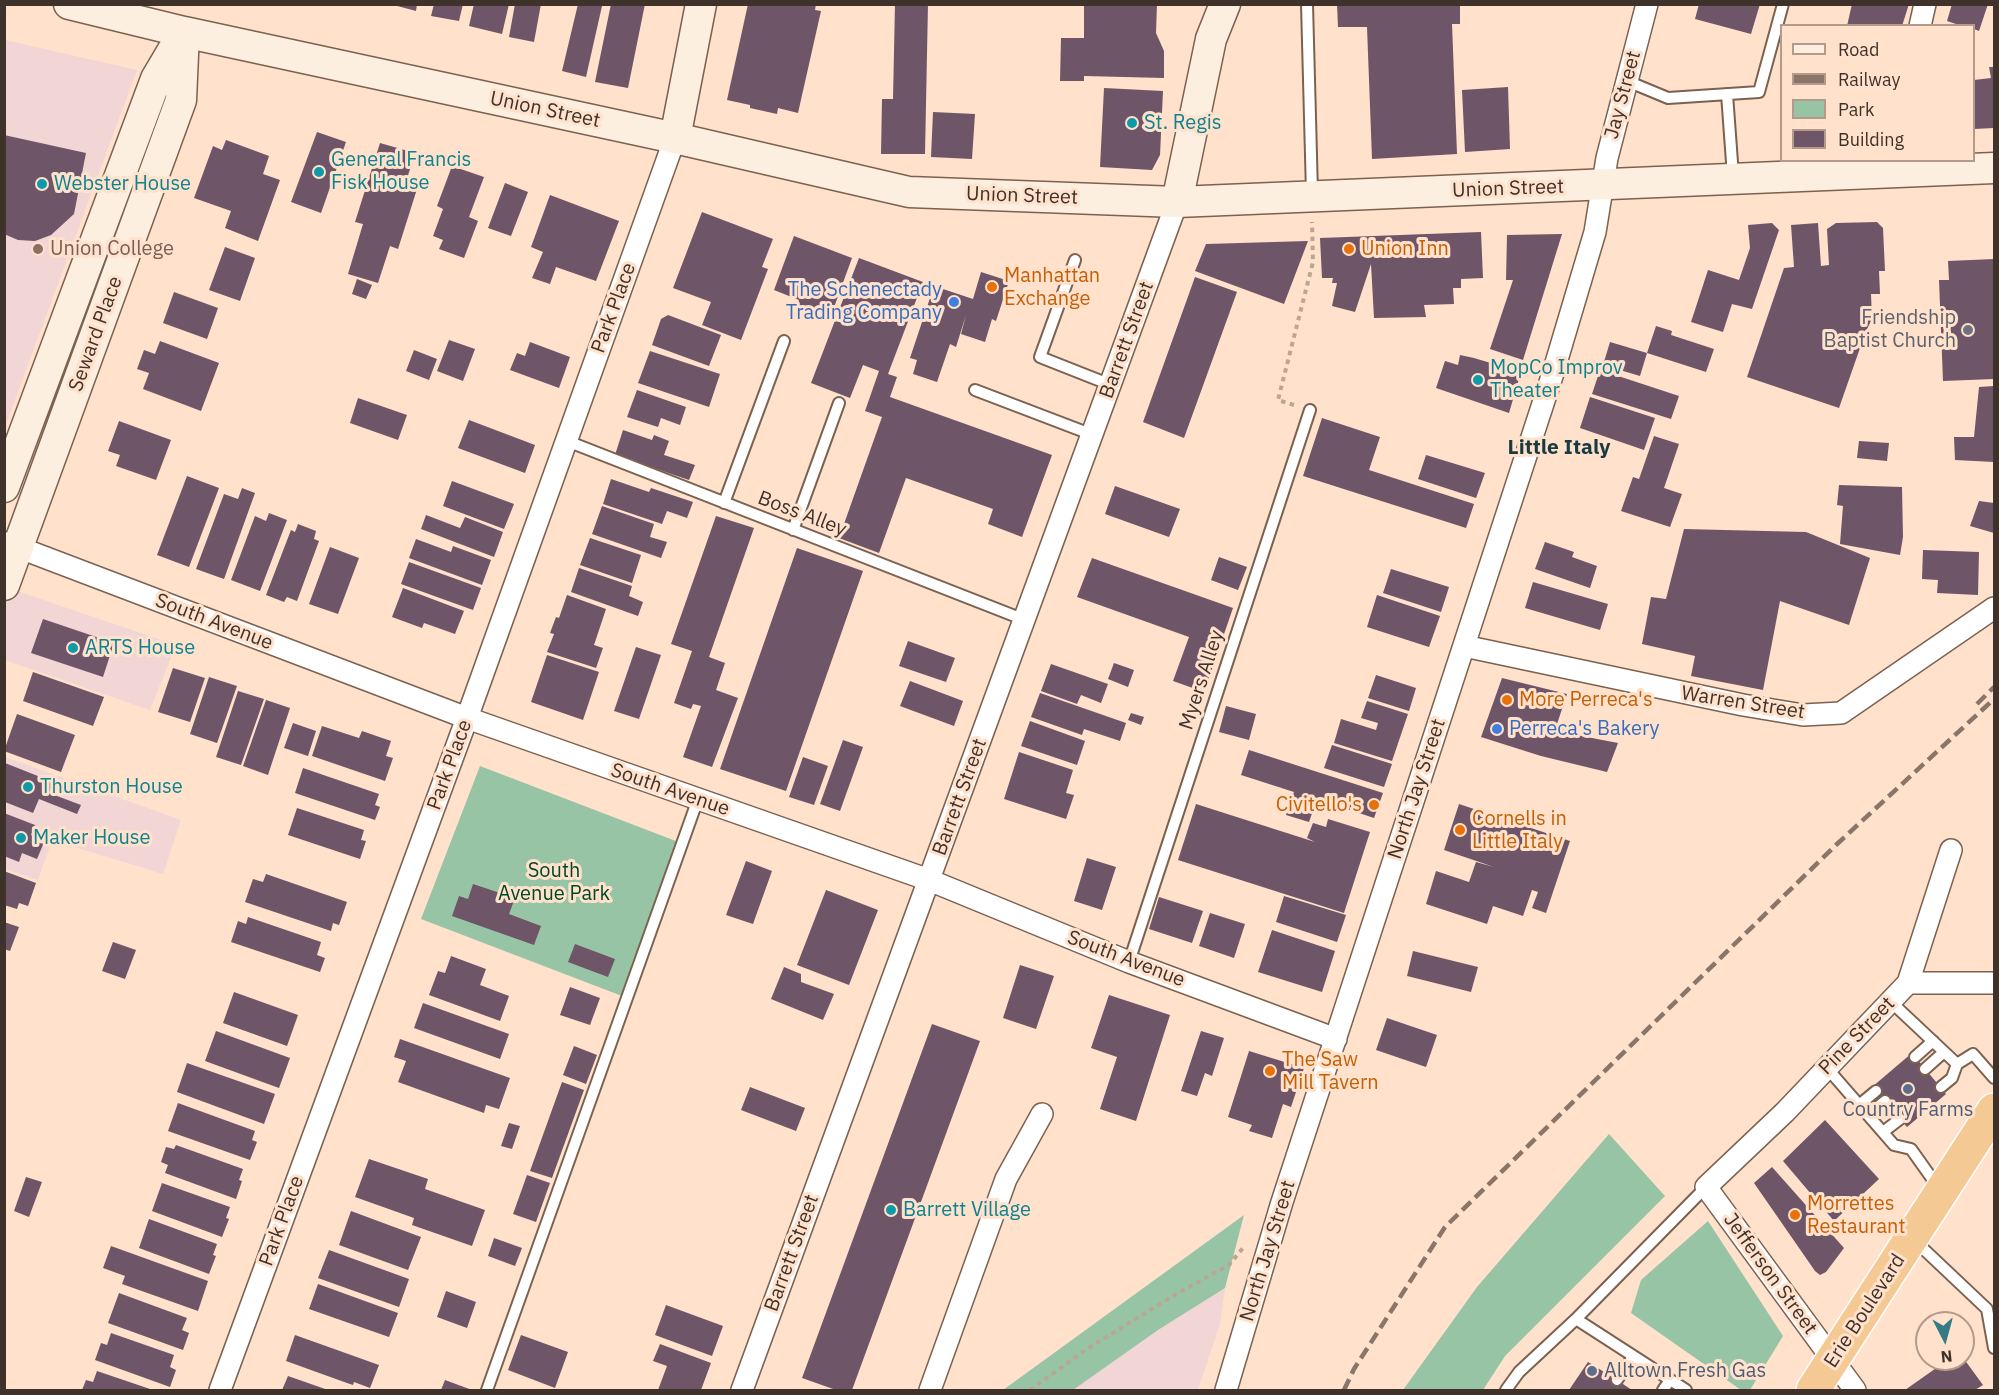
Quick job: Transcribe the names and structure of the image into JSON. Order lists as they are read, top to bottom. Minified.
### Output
{"streets":{"highway":["Erie Boulevard"],"main road":["Union Street","Seward Place"],"street":["Jay Street","Park Place","Barrett Street","South Avenue","Warren Street","North Jay Street","Pine Street","Jefferson Street"],"lane":["Boss Alley","Myers Alley"]},"crossings":[["Jay Street","Union Street"],["Jay Street","North Jay Street"],["Union Street","Park Place"],["Union Street","Seward Place"],["Union Street","Barrett Street"],["Union Street","North Jay Street"],["Park Place","Boss Alley"],["Park Place","South Avenue"],["Seward Place","South Avenue"],["Barrett Street","Boss Alley"],["Barrett Street","South Avenue"],["South Avenue","Myers Alley"],["South Avenue","North Jay Street"],["Warren Street","North Jay Street"],["Pine Street","Jefferson Street"],["Jefferson Street","Erie Boulevard"]],"districts":["Little Italy"],"parks":["South Avenue Park"],"places":["St. Regis","General Francis Fisk House","Webster House","Union College","Union Inn","Manhattan Exchange","The Schenectady Trading Company","Friendship Baptist Church","MopCo Improv Theater","ARTS House","More Perreca's","Perreca's Bakery","Thurston House","Civitello's","Cornells in Little Italy","Maker House","The Saw Mill Tavern","Country Farms","Barrett Village","Morrettes Restaurant","Alltown Fresh Gas"],"legend":["Road","Railway","Park","Building"],"north":"bottom"}
